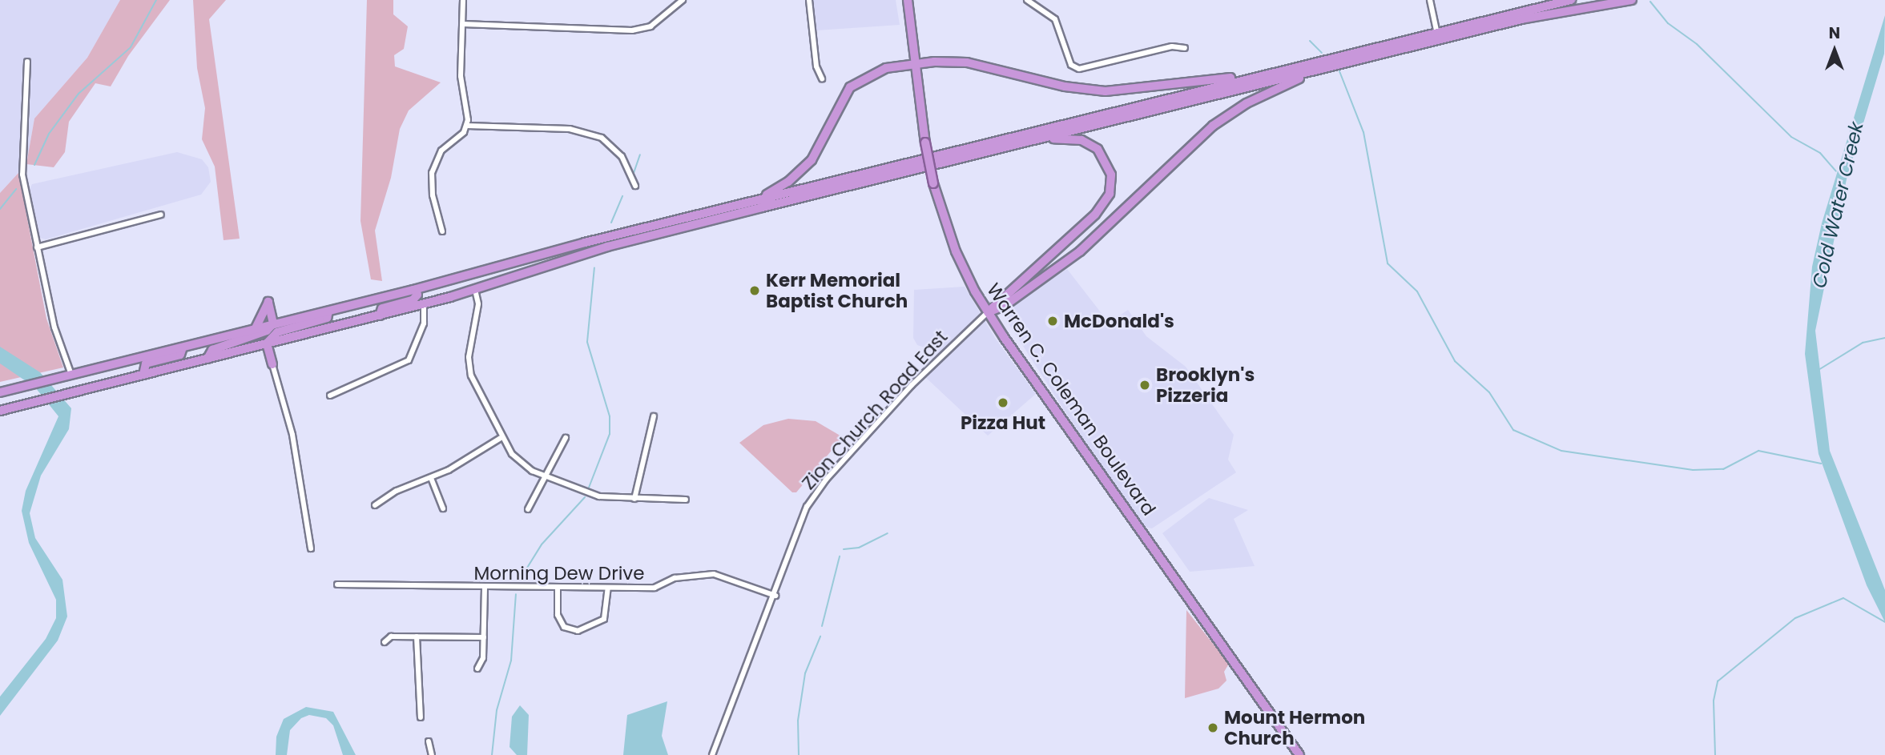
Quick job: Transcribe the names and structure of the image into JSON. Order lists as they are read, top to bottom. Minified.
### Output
{"streets":{"highway":["Warren C. Coleman Boulevard"],"street":["Zion Church Road East","Morning Dew Drive"]},"crossings":[["Warren C. Coleman Boulevard","Zion Church Road East"],["Zion Church Road East","Morning Dew Drive"]],"water":["Cold Water Creek"],"places":["Kerr Memorial Baptist Church","McDonald's","Brooklyn's Pizzeria","Pizza Hut","Mount Hermon Church"],"north":"top"}
